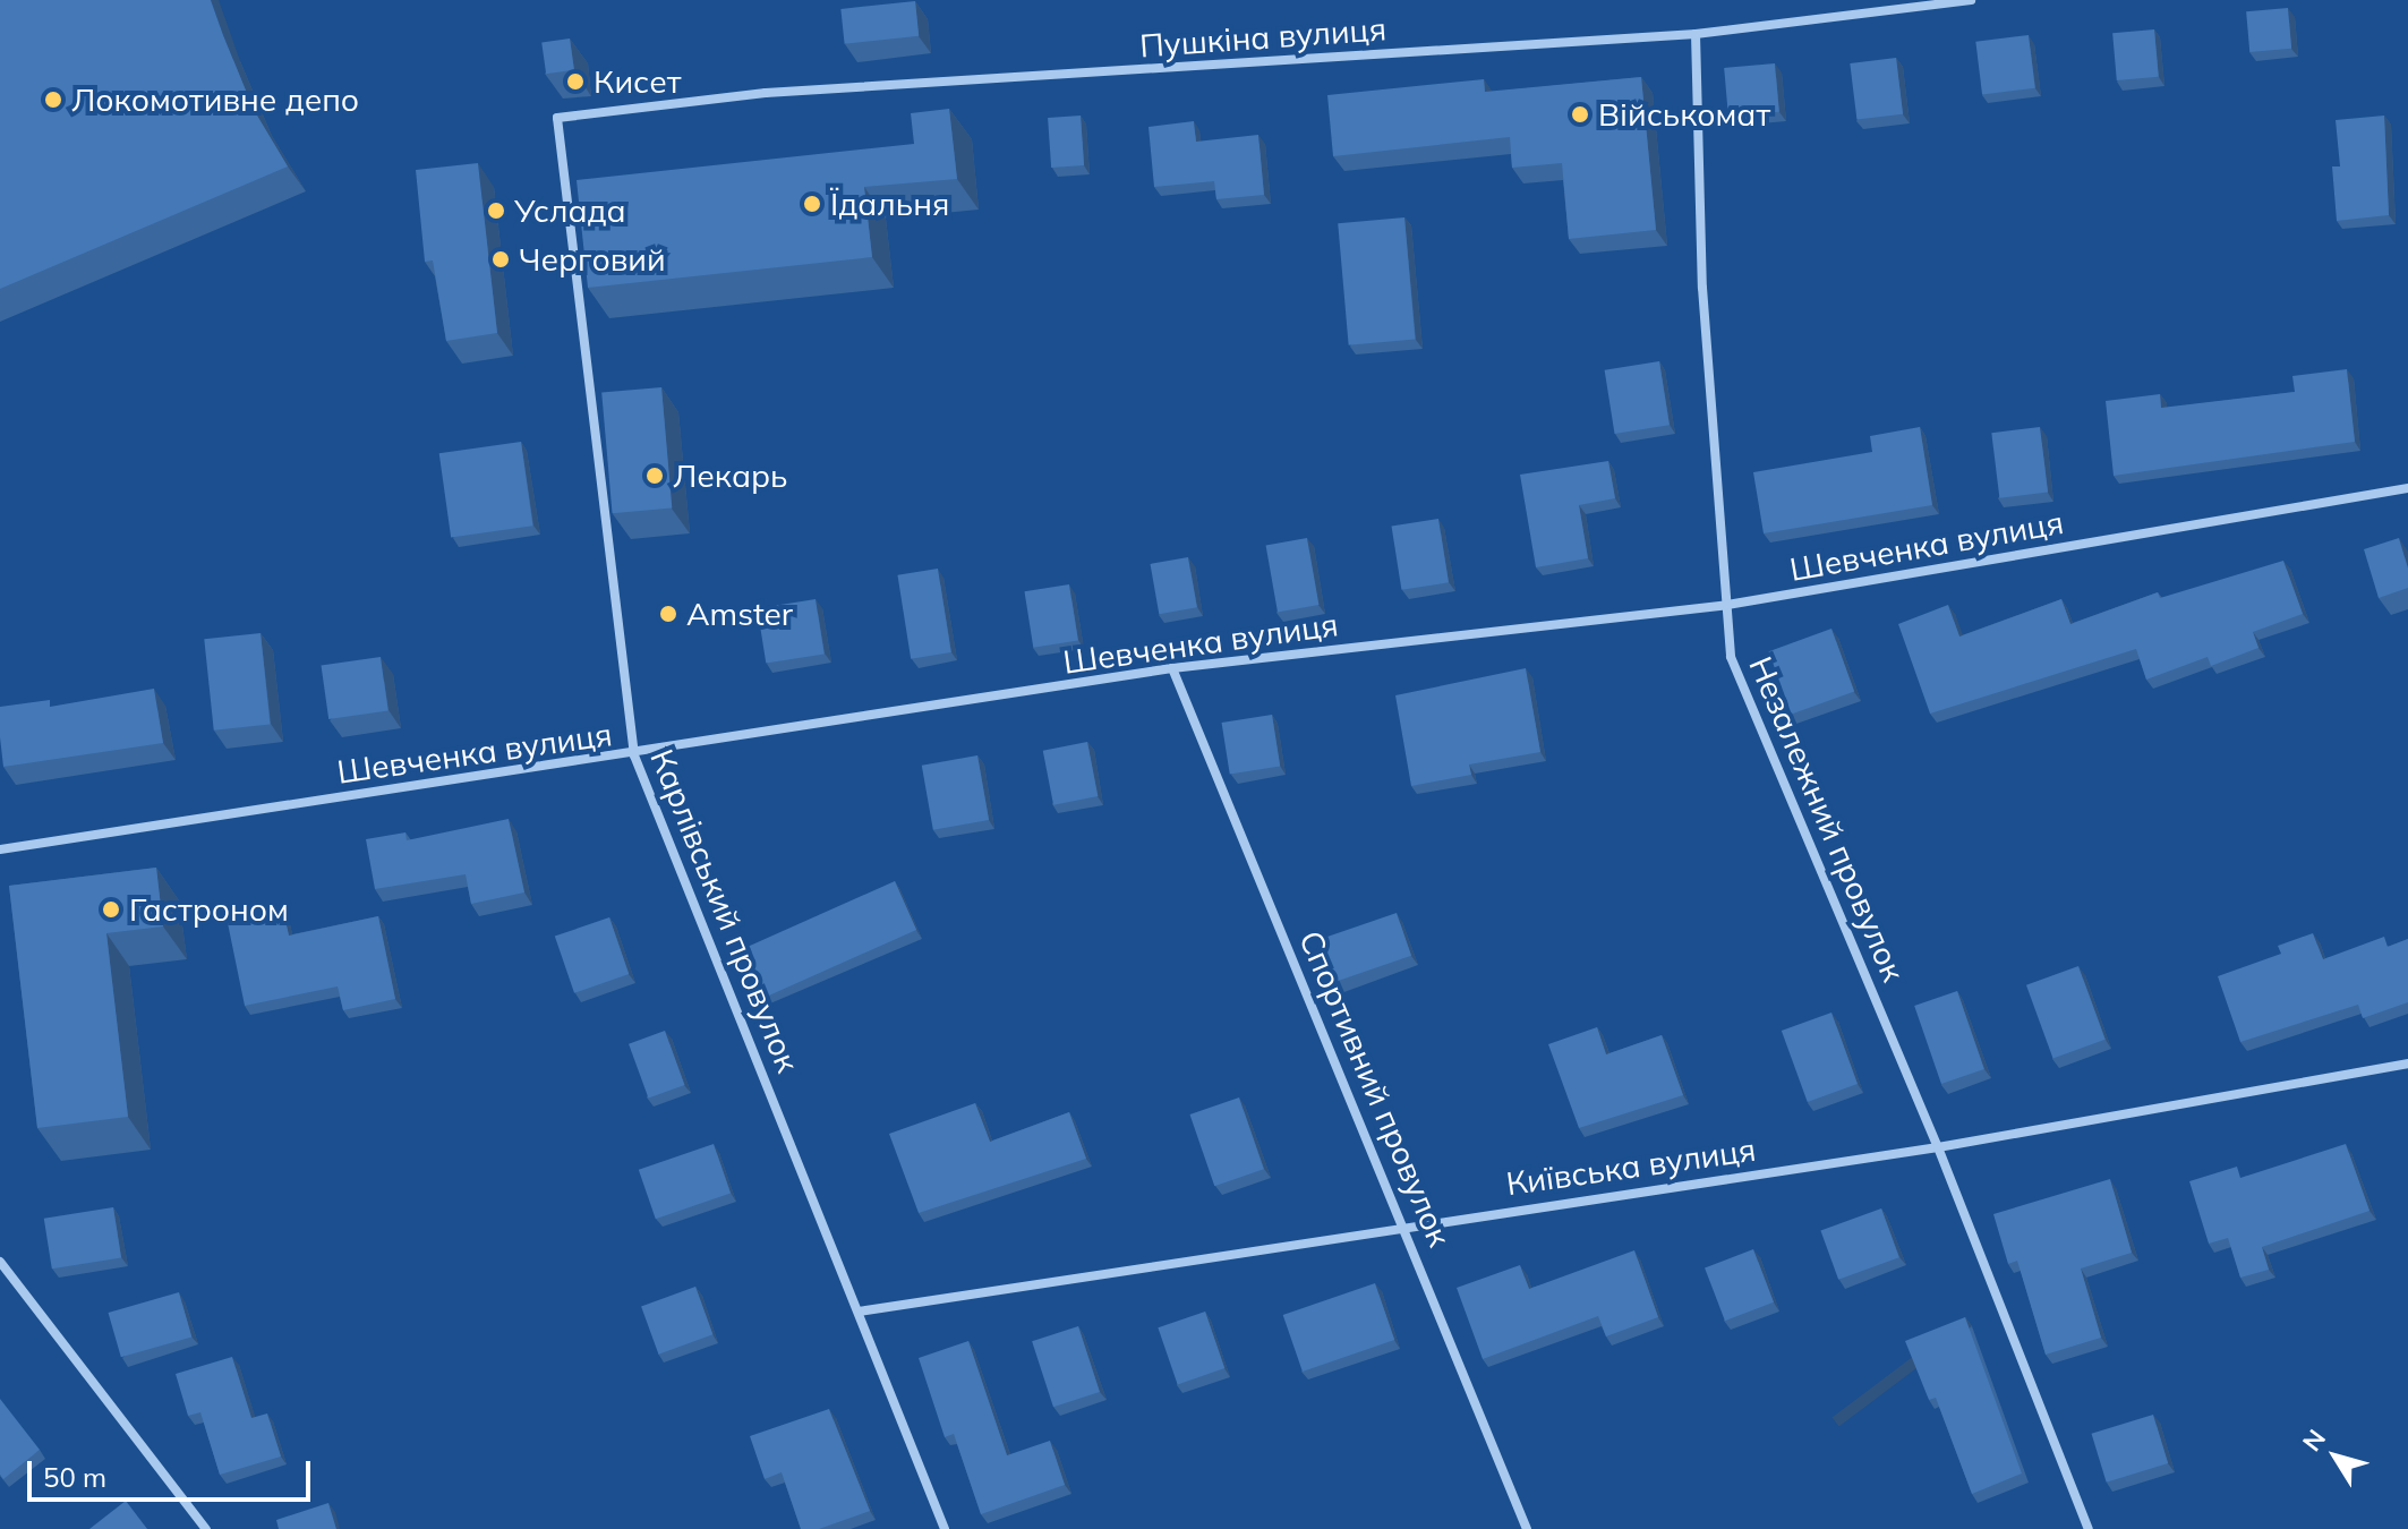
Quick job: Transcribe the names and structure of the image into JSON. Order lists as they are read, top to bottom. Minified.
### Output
{"streets":{"street":["Пушкіна вулиця","Шевченка вулиця","Незалежний провулок","Карлівський провулок","Спортивний провулок","Київська вулиця"]},"crossings":[["Пушкіна вулиця","Незалежний провулок"],["Пушкіна вулиця","Карлівський провулок"],["Шевченка вулиця","Незалежний провулок"],["Шевченка вулиця","Карлівський провулок"],["Шевченка вулиця","Спортивний провулок"],["Незалежний провулок","Київська вулиця"],["Карлівський провулок","Київська вулиця"],["Спортивний провулок","Київська вулиця"]],"places":["Кисет","Локомотивне депо","Військомат","Їдальня","Услада","Черговий","Лекарь","Amster","Гастроном"],"scale_bar":"50 m","north":"top left"}
